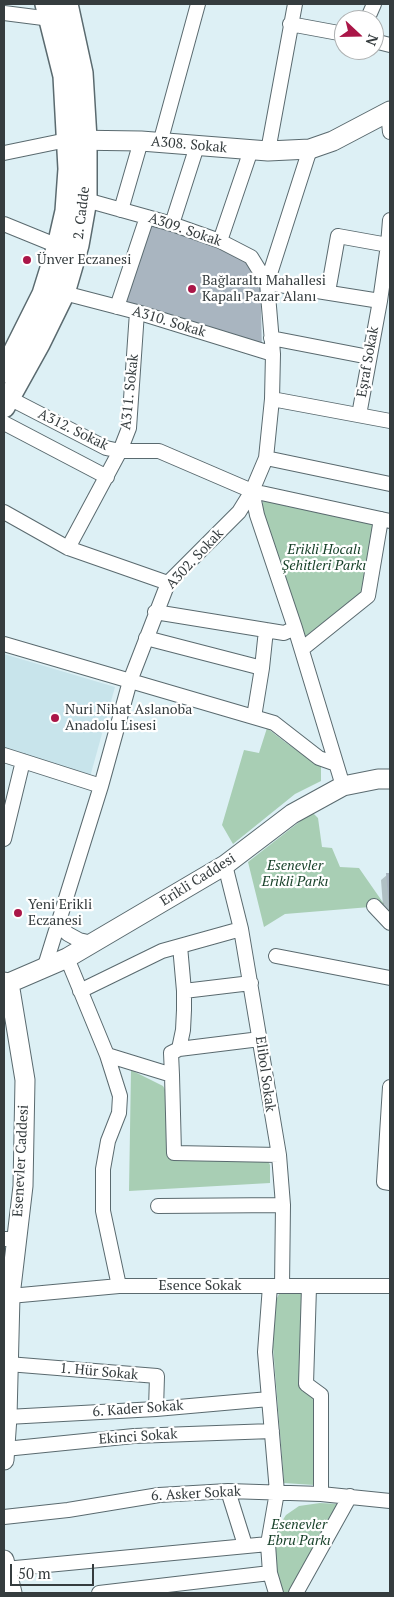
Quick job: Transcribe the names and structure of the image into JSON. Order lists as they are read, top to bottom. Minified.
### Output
{"streets":{"main road":["A308. Sokak","2. Cadde","Erikli Caddesi","Esenevler Caddesi"],"street":["A309. Sokak","A310. Sokak","Eşraf Sokak","A311. Sokak","A312. Sokak","A302. Sokak","Elibol Sokak","Esence Sokak","1. Hür Sokak","6. Kader Sokak","Ekinci Sokak","6. Asker Sokak"]},"crossings":[["A308. Sokak","2. Cadde"],["A308. Sokak","A302. Sokak"],["2. Cadde","A309. Sokak"],["2. Cadde","A310. Sokak"],["2. Cadde","A312. Sokak"],["A309. Sokak","A302. Sokak"],["A310. Sokak","A311. Sokak"],["A310. Sokak","A302. Sokak"],["A311. Sokak","A312. Sokak"],["A312. Sokak","A302. Sokak"],["A302. Sokak","Erikli Caddesi"],["Erikli Caddesi","Elibol Sokak"],["Erikli Caddesi","Esenevler Caddesi"],["Elibol Sokak","Esence Sokak"],["Elibol Sokak","6. Kader Sokak"],["Elibol Sokak","Ekinci Sokak"],["Elibol Sokak","6. Asker Sokak"],["Esenevler Caddesi","Esence Sokak"],["Esenevler Caddesi","1. Hür Sokak"],["Esenevler Caddesi","6. Kader Sokak"],["Esenevler Caddesi","Ekinci Sokak"],["1. Hür Sokak","6. Kader Sokak"]],"parks":["Erikli Hocalı Şehitleri Parkı","Esenevler Erikli Parkı","Esenevler Ebru Parkı"],"places":["Ünver Eczanesi","Bağlaraltı Mahallesi Kapalı Pazar Alanı","Nuri Nihat Aslanoba Anadolu Lisesi","Yeni Erikli Eczanesi"],"scale_bar":"50 m","north":"right"}
